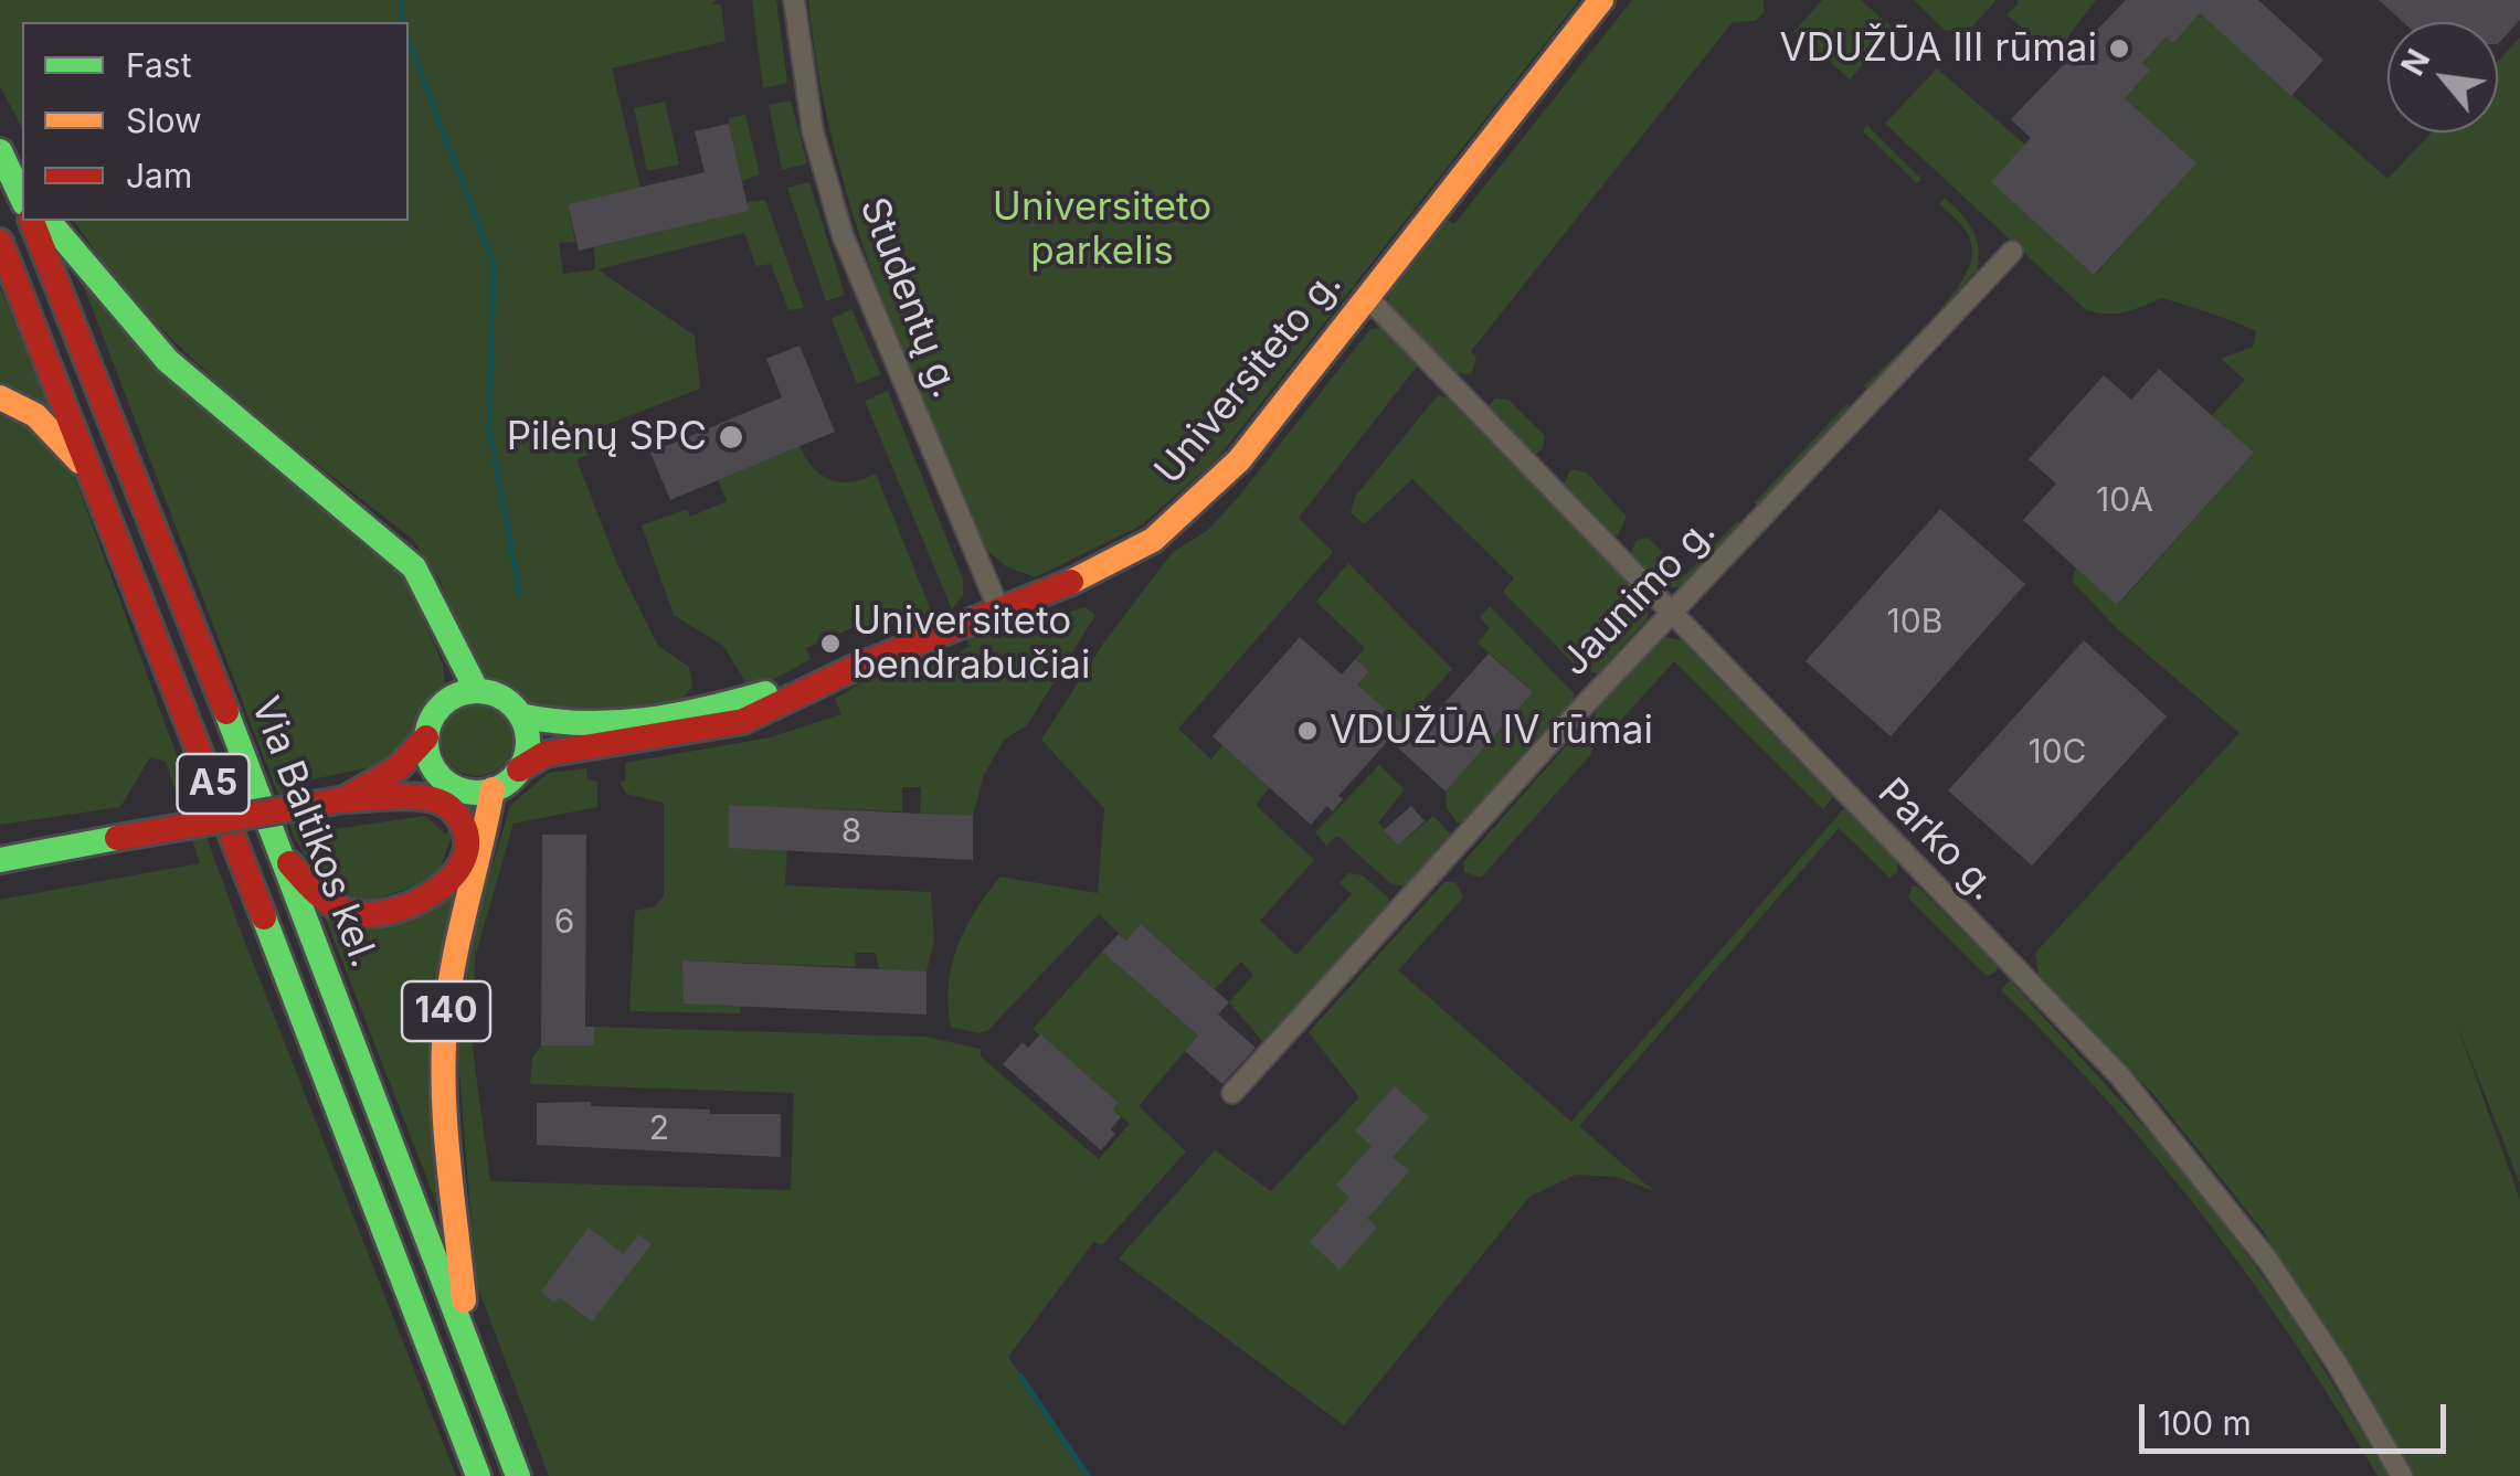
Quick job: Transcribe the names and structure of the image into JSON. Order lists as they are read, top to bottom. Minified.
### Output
{"streets":{"main road":["Universiteto g.","A5","Via Baltikos kel.","140"],"street":["Studentų g.","Jaunimo g.","Parko g."]},"crossings":[["Studentų g.","Universiteto g."],["Universiteto g.","Parko g."],["Universiteto g.","140"],["Jaunimo g.","Parko g."],["Via Baltikos kel.","140"]],"parks":["Universiteto parkelis"],"places":["VDUŽŪA III rūmai","Pilėnų SPC","Universiteto bendrabučiai","VDUŽŪA IV rūmai"],"house_numbers":["10A","10B","10C","8","6","2"],"legend":["Fast","Slow","Jam"],"scale_bar":"100 m","north":"top left"}
